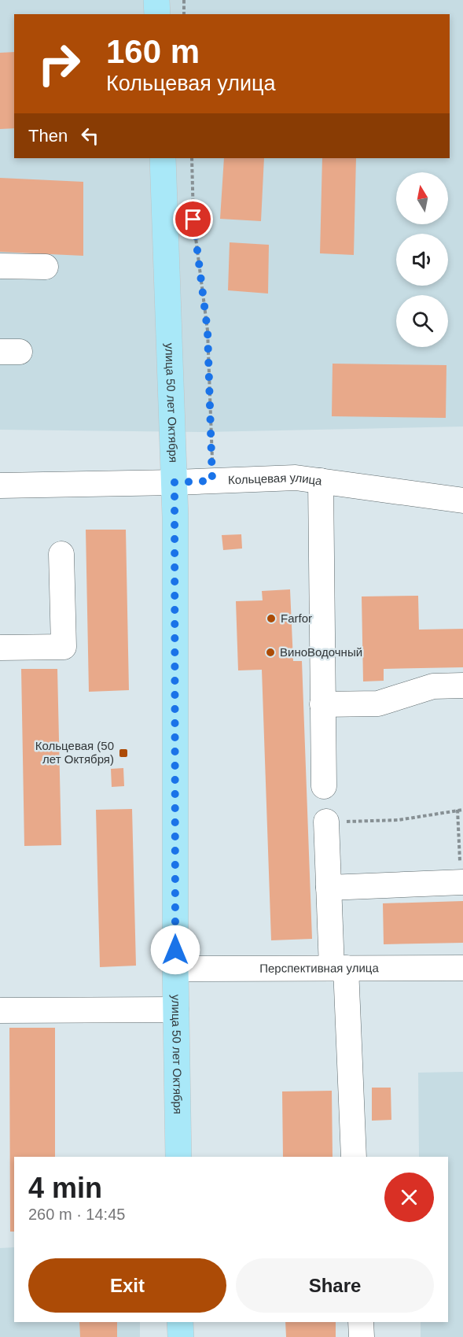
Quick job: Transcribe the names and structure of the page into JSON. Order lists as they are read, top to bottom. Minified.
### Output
{"streets":{"main road":["улица 50 лет Октября"],"street":["Кольцевая улица","Перспективная улица"]},"crossings":[["улица 50 лет Октября","Кольцевая улица"],["улица 50 лет Октября","Перспективная улица"]],"places":{"other":["Farfor","ВиноВодочный"],"transit":["Кольцевая (50 лет Октября)"]},"north":"top","page":{"turn":["160 m","Кольцевая улица"],"then":"Then","heading":["4 min","260 m · 14:45"],"buttons":["Exit","Share"]}}
